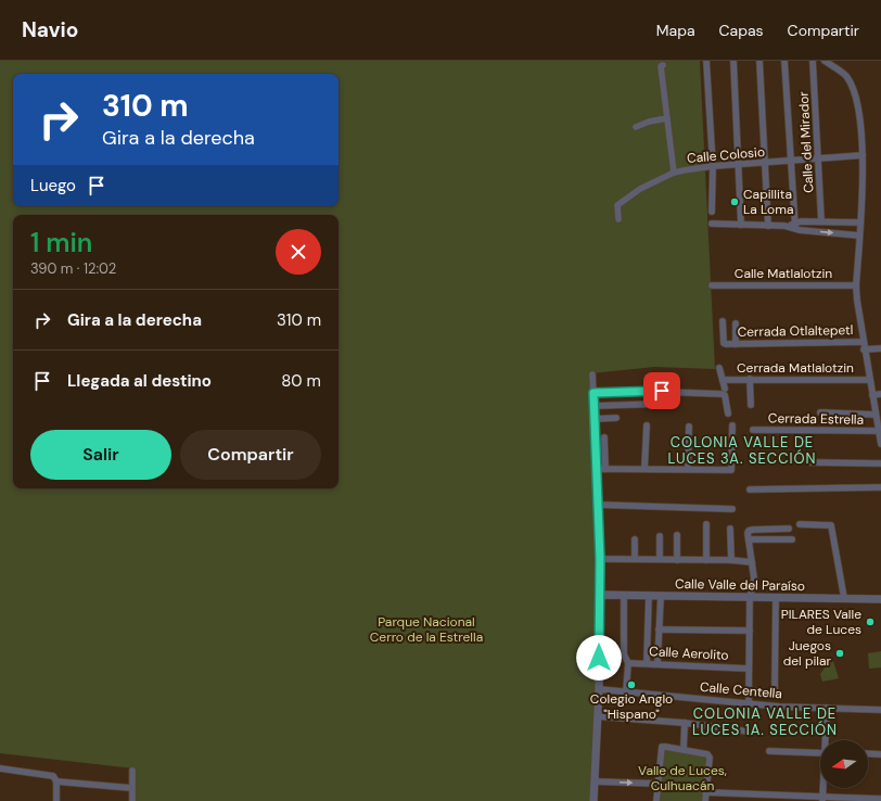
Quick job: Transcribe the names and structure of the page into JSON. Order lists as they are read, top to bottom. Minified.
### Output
{"streets":{"street":["Calle del Mirador","Calle Colosio","Calle Matlalotzin","Cerrada Otlaltepetl","Cerrada Matlalotzin","Cerrada Estrella","Calle Valle del Paraíso","Calle Aerolito","Calle Centella"]},"crossings":[["Calle del Mirador","Calle Colosio"]],"districts":["COLONIA VALLE DE LUCES 3A. SECCIÓN","COLONIA VALLE DE LUCES 1A. SECCIÓN"],"parks":["Parque Nacional Cerro de la Estrella","Valle de Luces, Culhuacán"],"places":["Capillita La Loma","PILARES Valle de Luces","Juegos del pilar","Colegio Anglo \"Hispano\""],"north":"left","page":{"header":"Navio","nav":["Mapa","Capas","Compartir"],"turn":["310 m","Gira a la derecha"],"then":"Luego","heading":["1 min","390 m · 12:02"],"list":[{"name":"Gira a la derecha","value":"310 m"},{"name":"Llegada al destino","value":"80 m"}],"buttons":["Salir","Compartir"]}}
